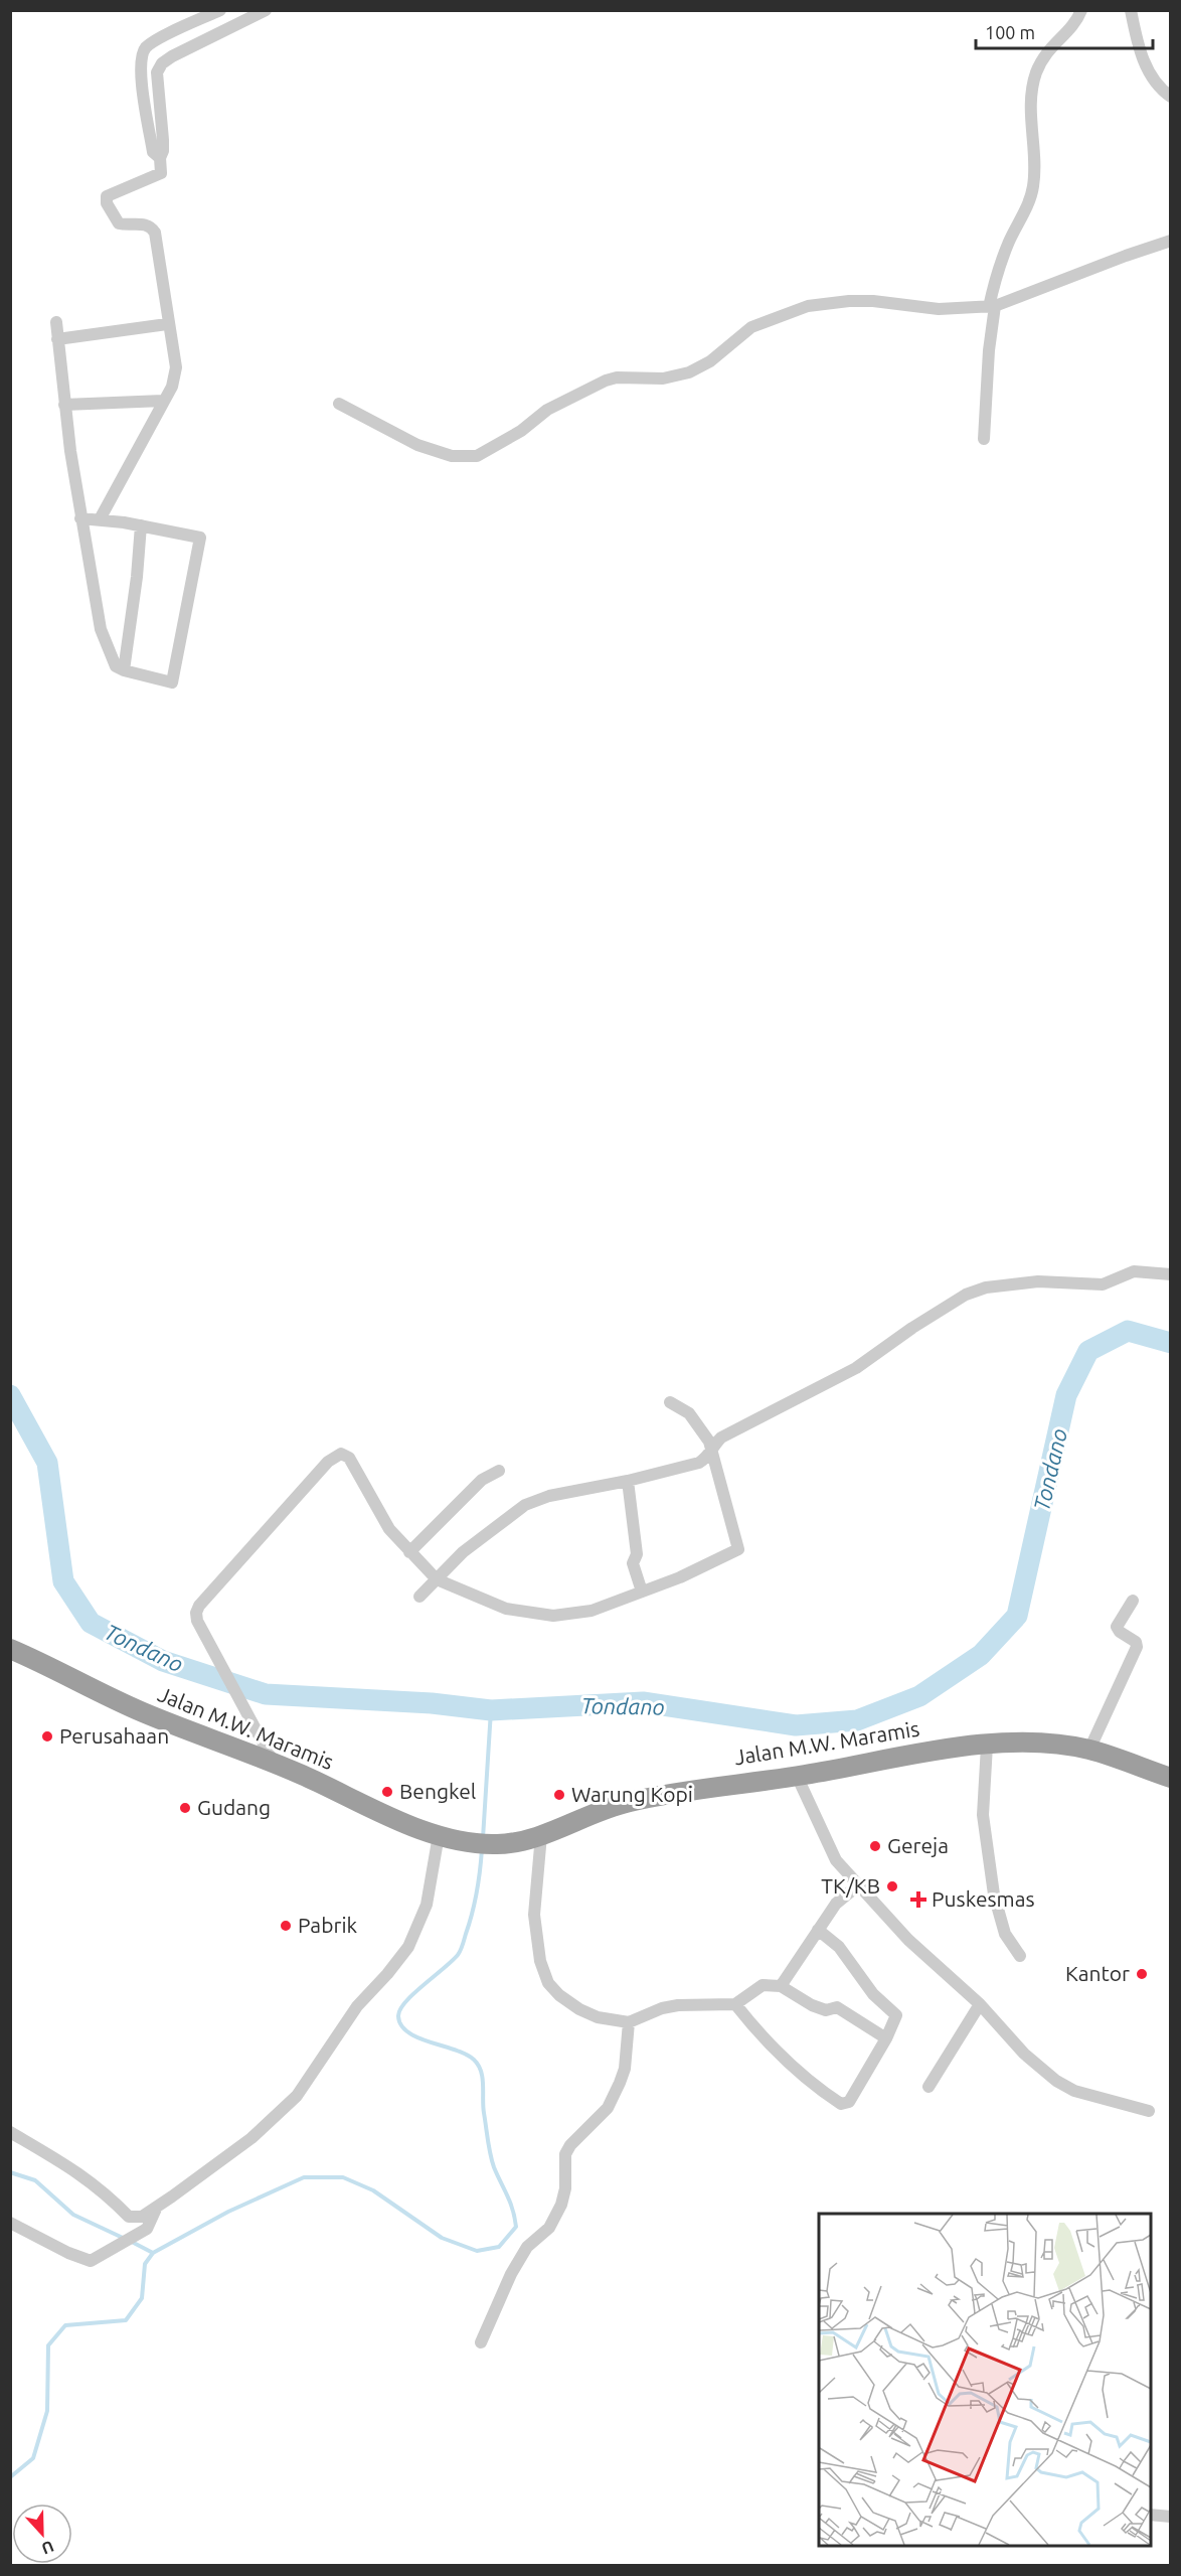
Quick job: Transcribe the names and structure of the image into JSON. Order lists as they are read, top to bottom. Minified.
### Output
{"streets":{"highway":["Jalan M.W. Maramis"]},"water":["Tondano"],"places":{"other":["Perusahaan","Bengkel","Warung Kopi","Gudang","Gereja","TK/KB","Pabrik","Kantor"],"health":["Puskesmas"]},"scale_bar":"100 m","north":"bottom"}
